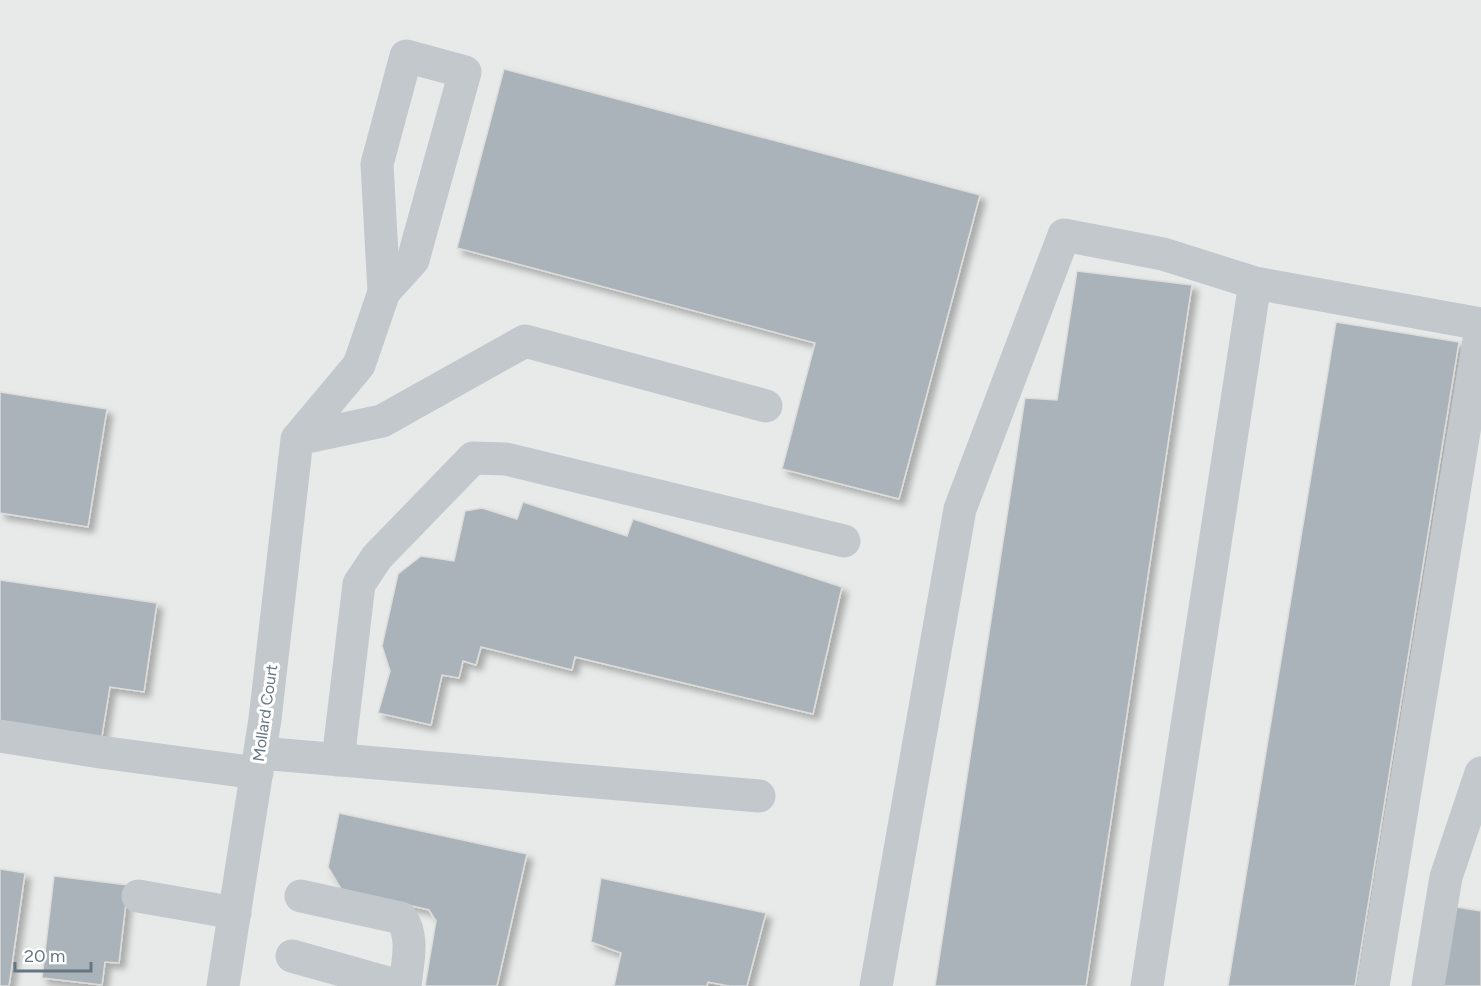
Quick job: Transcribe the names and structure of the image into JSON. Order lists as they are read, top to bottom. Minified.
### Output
{"streets":{"street":["Mollard Court"]},"scale_bar":"20 m"}
